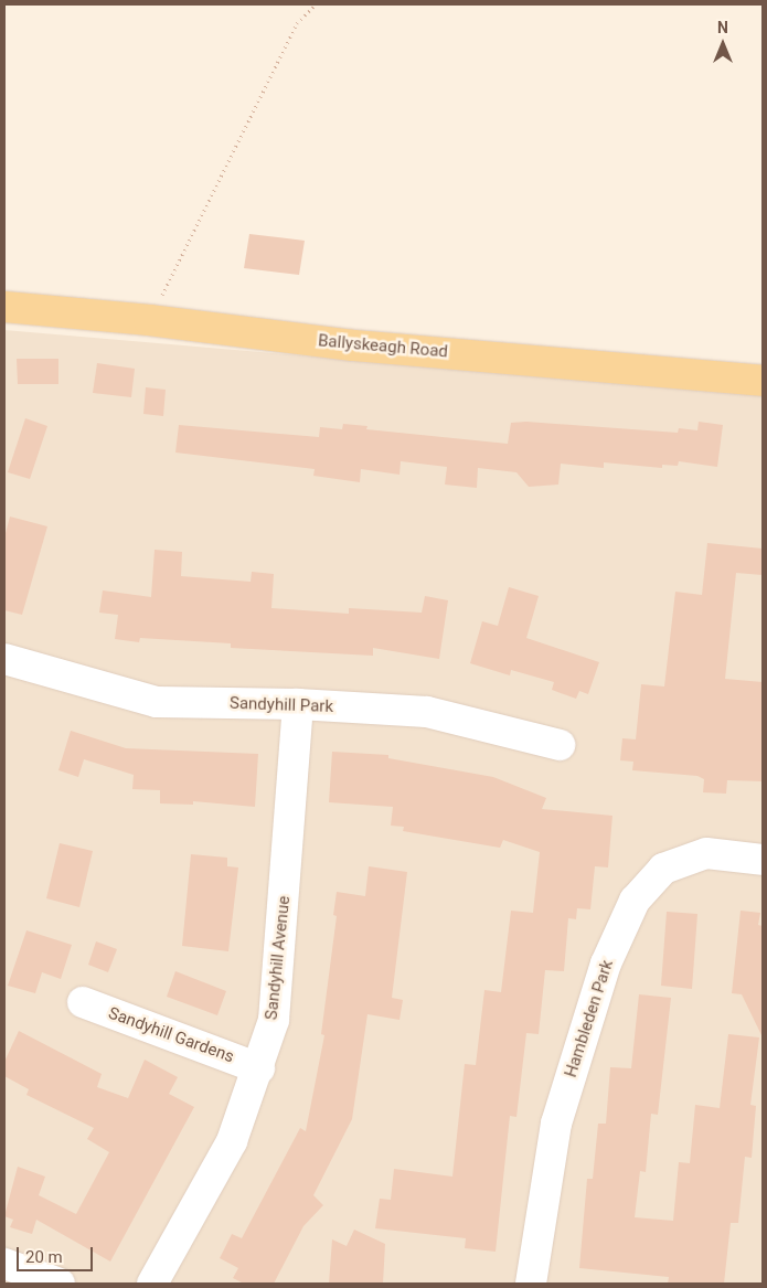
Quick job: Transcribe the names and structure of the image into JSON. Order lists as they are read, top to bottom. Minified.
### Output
{"streets":{"main road":["Ballyskeagh Road"],"street":["Sandyhill Park","Sandyhill Avenue","Hambleden Park","Sandyhill Gardens"]},"crossings":[["Sandyhill Park","Sandyhill Avenue"],["Sandyhill Avenue","Sandyhill Gardens"]],"scale_bar":"20 m","north":"top"}
